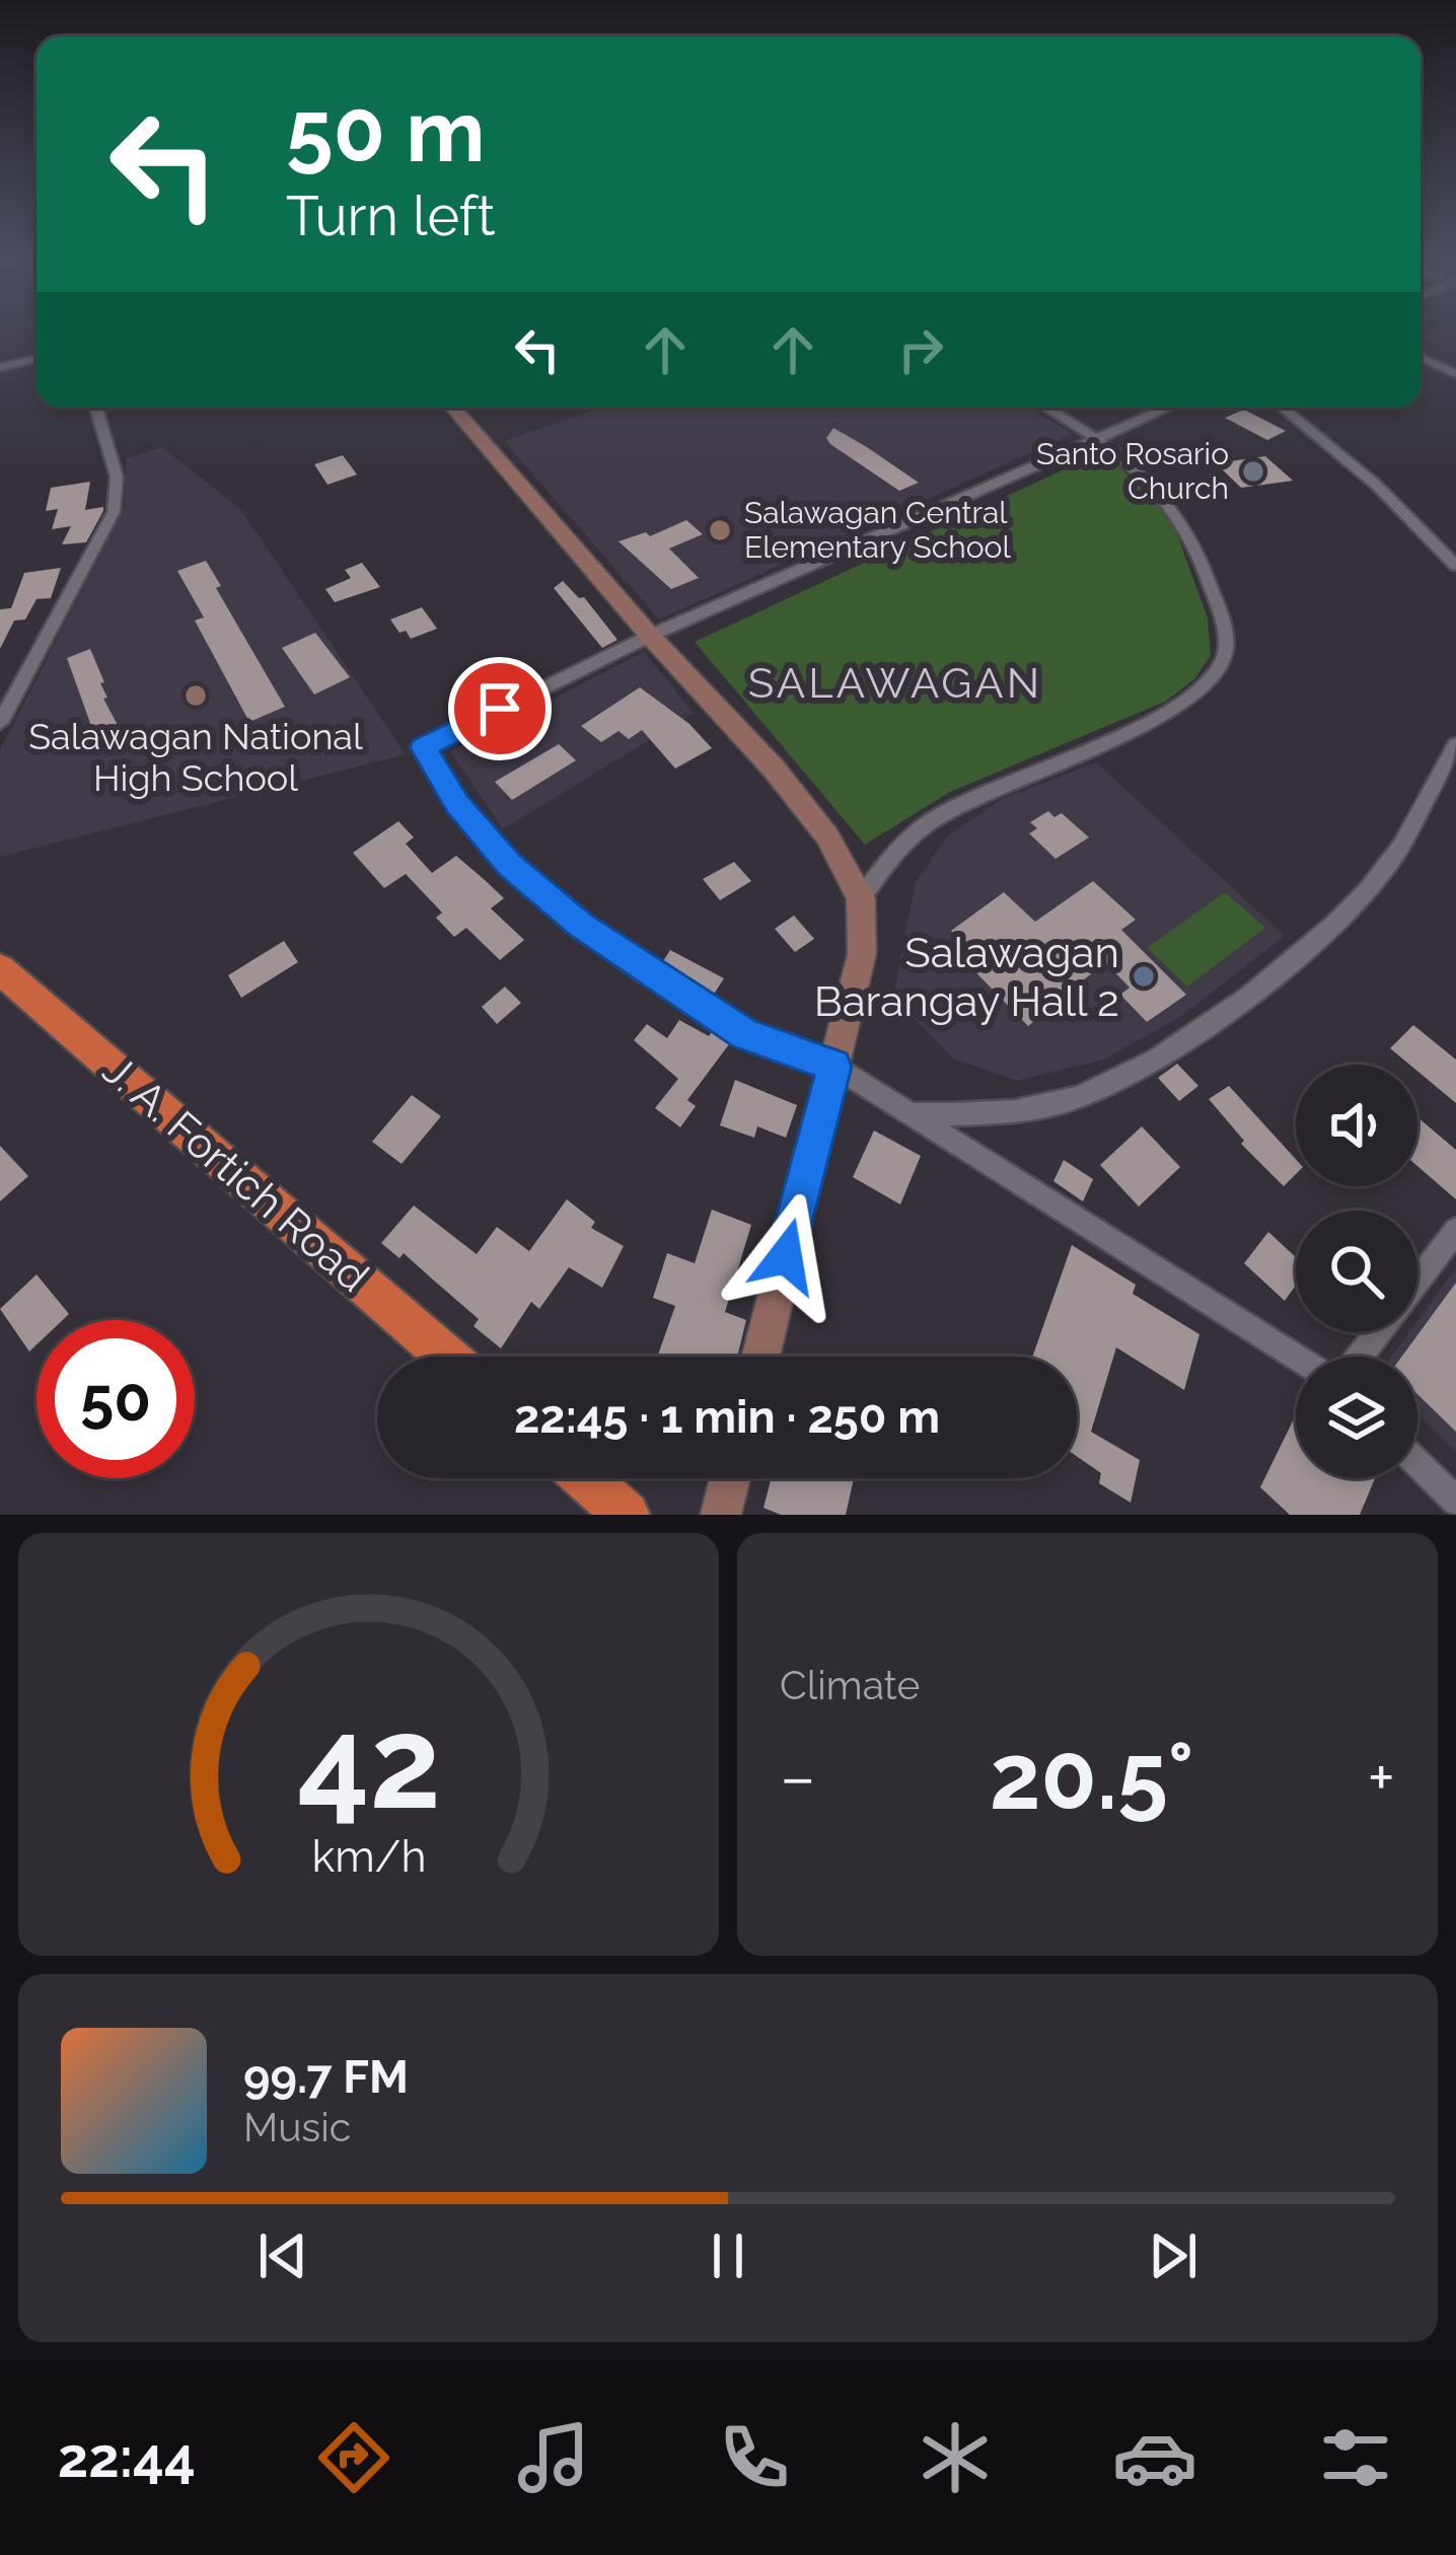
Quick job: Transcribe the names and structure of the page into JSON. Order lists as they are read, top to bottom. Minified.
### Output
{"streets":{"highway":["J. A. Fortich Road"]},"districts":["SALAWAGAN"],"places":["Santo Rosario Church","Salawagan Central Elementary School","Salawagan National High School","Salawagan Barangay Hall 2"],"page":{"turn":["50 m","Turn left"],"limit":"50","trip":"22:45 · 1 min · 250 m","tile":"Climate","heat":["−","20.5°","+"],"song":["99.7 FM","Music"],"tabs":"22:44","gauge":["42","km/h"]}}
